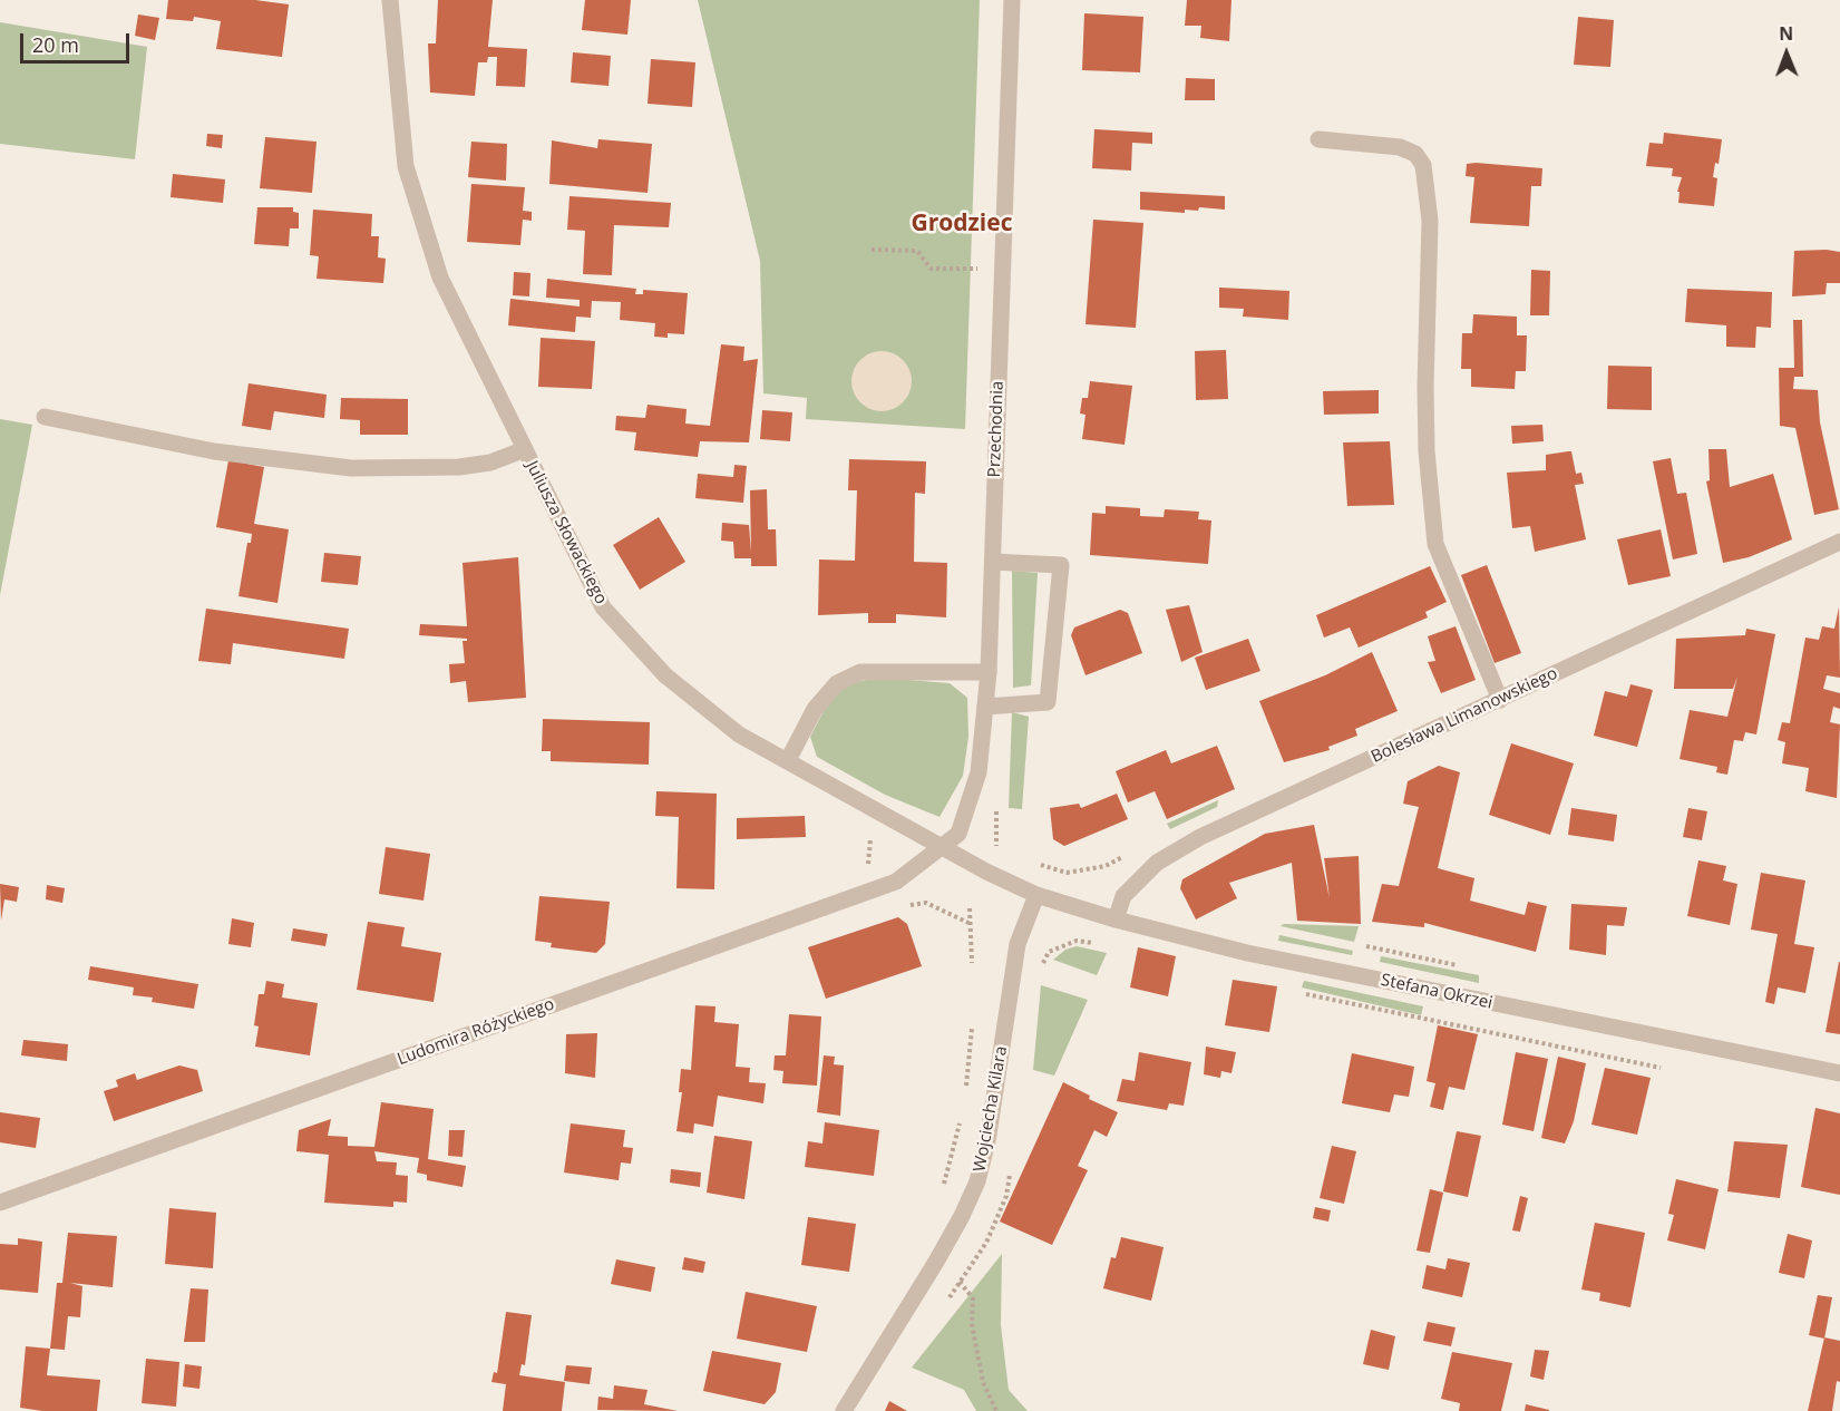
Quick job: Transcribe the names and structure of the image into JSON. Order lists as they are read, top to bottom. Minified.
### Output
{"streets":{"street":["Przechodnia","Juliusza Słowackiego","Bolesława Limanowskiego","Stefana Okrzei","Ludomira Różyckiego","Wojciecha Kilara"]},"crossings":[["Przechodnia","Juliusza Słowackiego"],["Przechodnia","Ludomira Różyckiego"],["Juliusza Słowackiego","Stefana Okrzei"],["Juliusza Słowackiego","Ludomira Różyckiego"],["Juliusza Słowackiego","Wojciecha Kilara"],["Bolesława Limanowskiego","Stefana Okrzei"],["Stefana Okrzei","Wojciecha Kilara"]],"districts":["Grodziec"],"scale_bar":"20 m","north":"top"}
